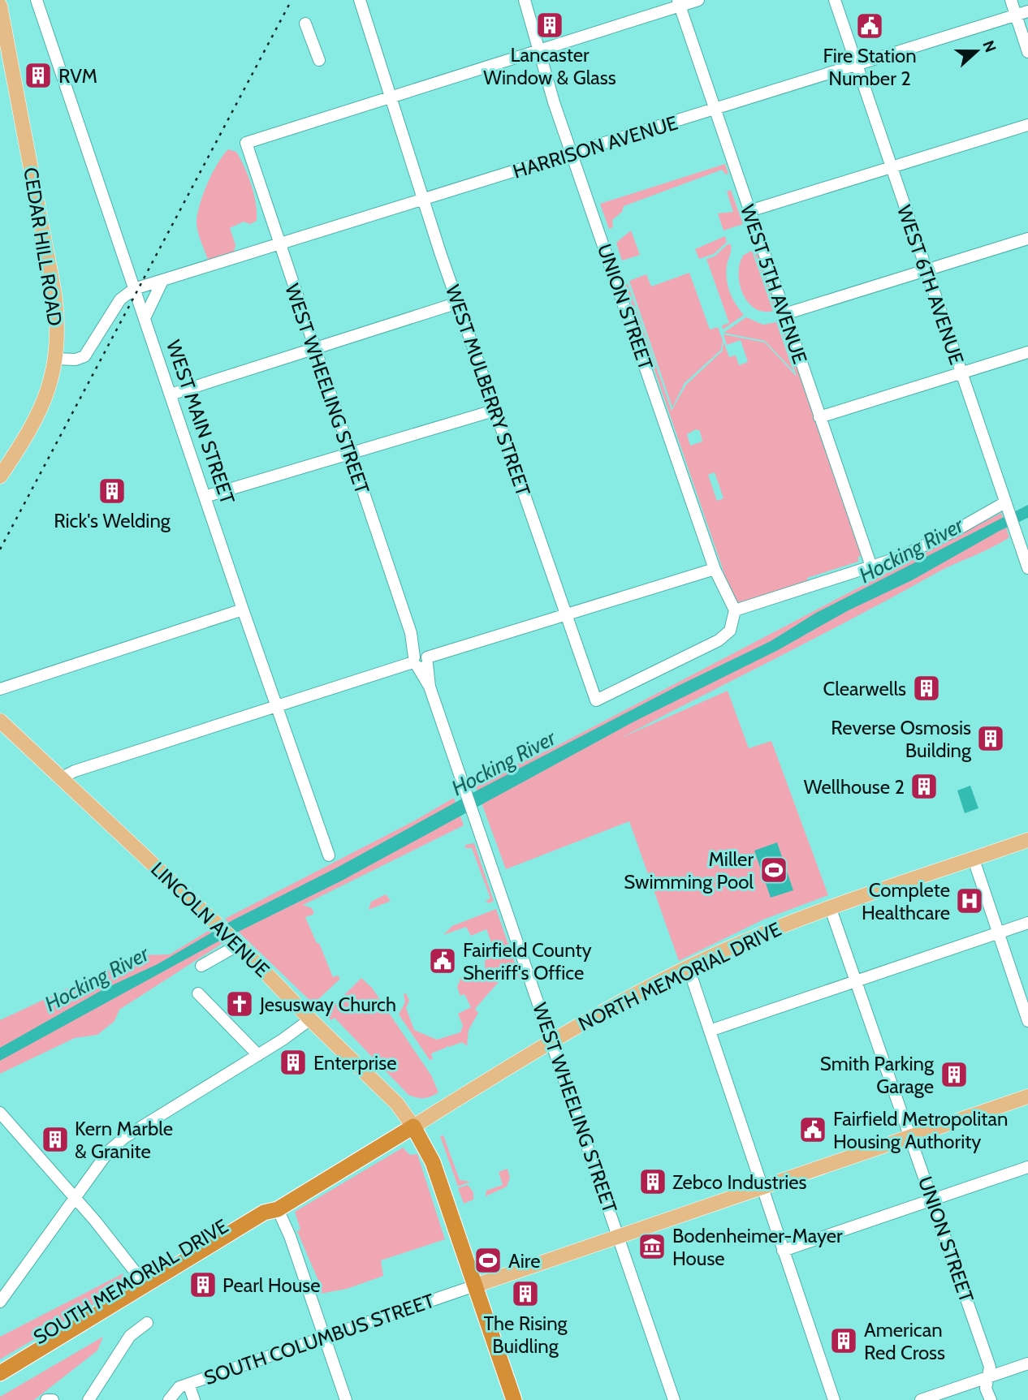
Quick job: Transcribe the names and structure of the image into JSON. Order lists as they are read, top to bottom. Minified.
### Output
{"streets":{"highway":["SOUTH MEMORIAL DRIVE"],"main road":["CEDAR HILL ROAD","LINCOLN AVENUE","NORTH MEMORIAL DRIVE"],"street":["HARRISON AVENUE","WEST 5TH AVENUE","WEST 6TH AVENUE","UNION STREET","WEST WHEELING STREET","WEST MULBERRY STREET","WEST MAIN STREET","SOUTH COLUMBUS STREET"]},"crossings":[["HARRISON AVENUE","CEDAR HILL ROAD"],["HARRISON AVENUE","WEST 5TH AVENUE"],["HARRISON AVENUE","WEST 6TH AVENUE"],["HARRISON AVENUE","UNION STREET"],["HARRISON AVENUE","WEST WHEELING STREET"],["HARRISON AVENUE","WEST MULBERRY STREET"],["HARRISON AVENUE","WEST MAIN STREET"],["UNION STREET","WEST MULBERRY STREET"],["UNION STREET","NORTH MEMORIAL DRIVE"],["WEST WHEELING STREET","WEST MULBERRY STREET"],["WEST WHEELING STREET","NORTH MEMORIAL DRIVE"],["LINCOLN AVENUE","NORTH MEMORIAL DRIVE"],["LINCOLN AVENUE","SOUTH MEMORIAL DRIVE"],["NORTH MEMORIAL DRIVE","SOUTH MEMORIAL DRIVE"]],"water":["Hocking River"],"places":{"building":["Lancaster Window & Glass","RVM","Rick's Welding","Clearwells","Reverse Osmosis Building","Wellhouse 2","Enterprise","Smith Parking Garage","Kern Marble & Granite","Zebco Industries","Pearl House","The Rising Buidling","American Red Cross"],"public building":["Fire Station Number 2","Fairfield County Sheriff's Office","Fairfield Metropolitan Housing Authority"],"sports":["Miller Swimming Pool","Aire"],"hospital":["Complete Healthcare"],"church":["Jesusway Church"],"museum":["Bodenheimer-Mayer House"]},"north":"right"}
